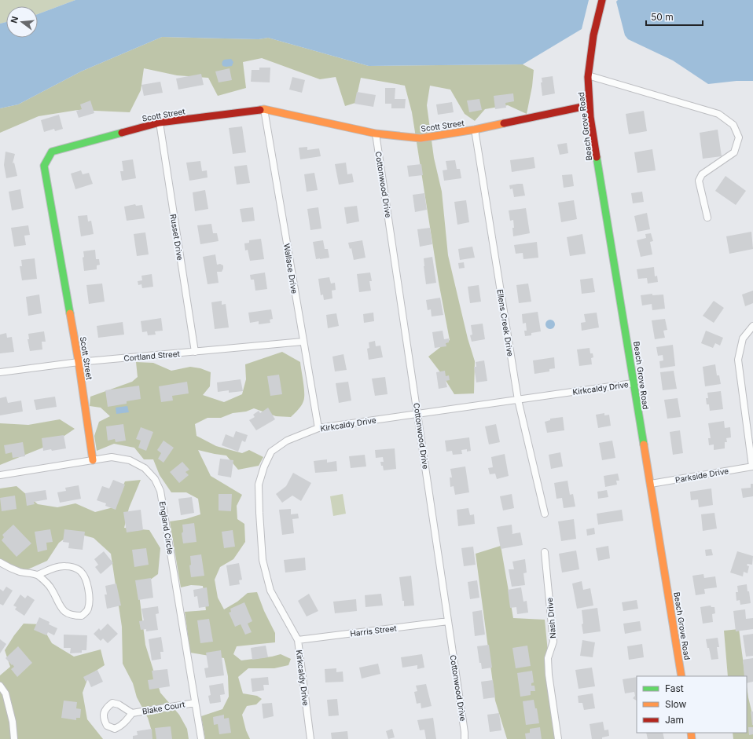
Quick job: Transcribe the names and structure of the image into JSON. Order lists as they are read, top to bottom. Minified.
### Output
{"streets":{"street":["Scott Street","Beach Grove Road","Cottonwood Drive","Russet Drive","Wallace Drive","Ellens Creek Drive","Cortland Street","Kirkcaldy Drive","Parkside Drive","England Circle","Nash Drive","Harris Street","Blake Court"]},"crossings":[["Scott Street","Beach Grove Road"],["Scott Street","Cottonwood Drive"],["Scott Street","Russet Drive"],["Scott Street","Wallace Drive"],["Scott Street","Ellens Creek Drive"],["Scott Street","Cortland Street"],["Scott Street","England Circle"],["Beach Grove Road","Kirkcaldy Drive"],["Beach Grove Road","Parkside Drive"],["Cottonwood Drive","Kirkcaldy Drive"],["Cottonwood Drive","Harris Street"],["Russet Drive","Cortland Street"],["Wallace Drive","Cortland Street"],["Wallace Drive","Kirkcaldy Drive"],["Ellens Creek Drive","Kirkcaldy Drive"],["Kirkcaldy Drive","Harris Street"],["England Circle","Blake Court"]],"legend":["Fast","Slow","Jam"],"scale_bar":"50 m","north":"left"}
